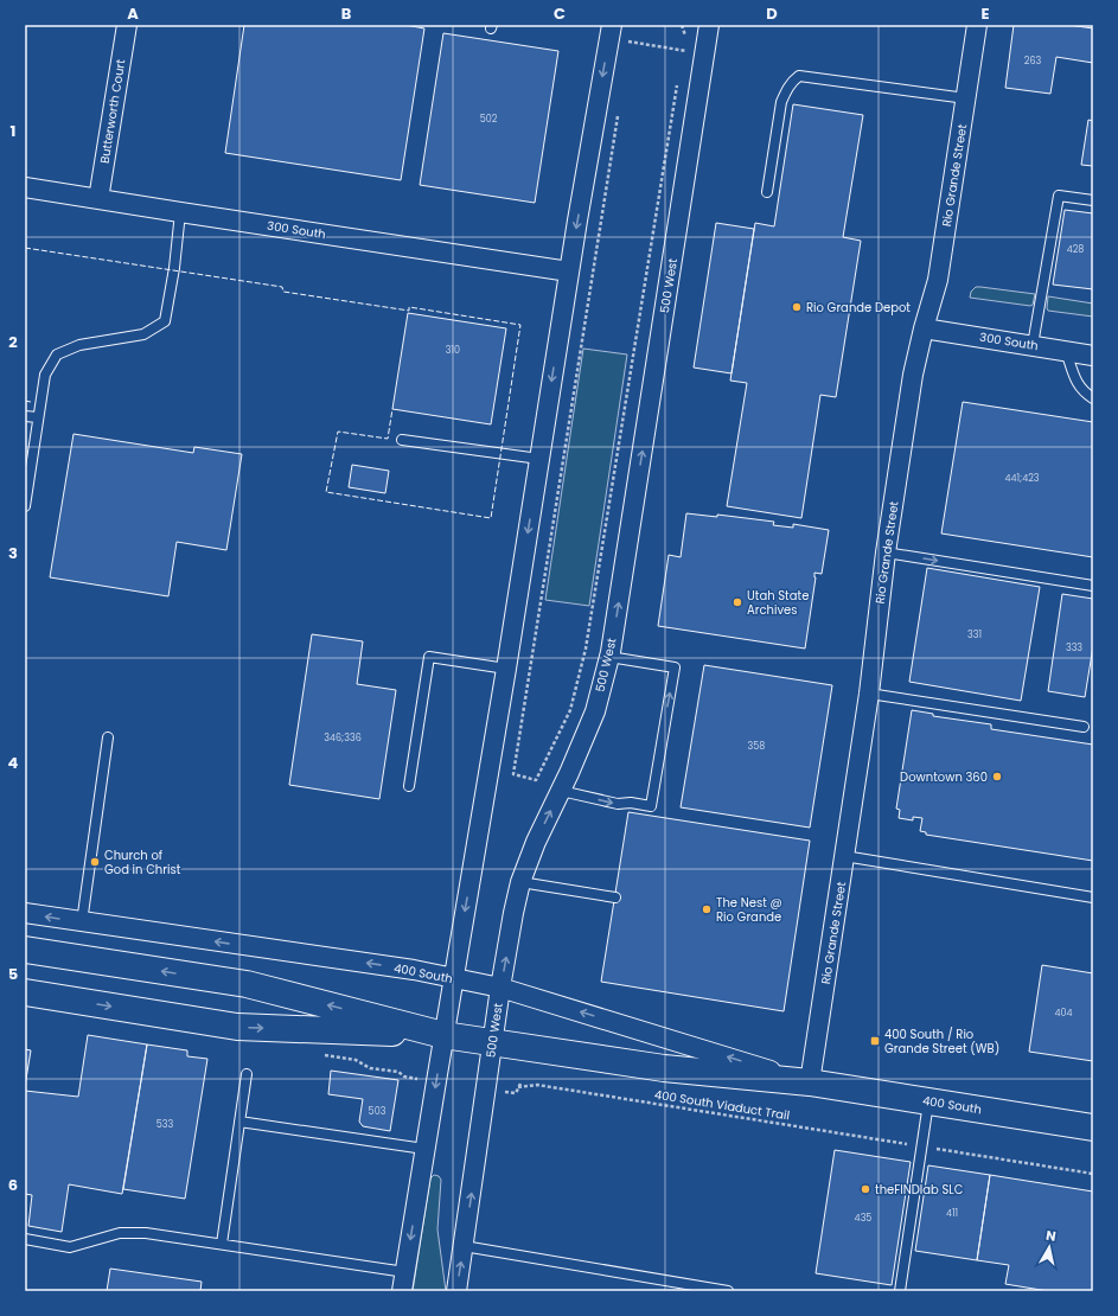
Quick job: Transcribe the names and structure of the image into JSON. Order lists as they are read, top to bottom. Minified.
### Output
{"streets":{"main road":["400 South"],"street":["Butterworth Court","Rio Grande Street","300 South","500 West"],"path":["400 South Viaduct Trail"]},"crossings":[["Butterworth Court","300 South"],["Rio Grande Street","300 South"],["Rio Grande Street","400 South"],["500 West","400 South"],["500 West","400 South Viaduct Trail"]],"places":{"other":["Rio Grande Depot","Utah State Archives","Downtown 360","Church of God in Christ","The Nest @ Rio Grande","theFINDlab SLC"],"transit":["400 South / Rio Grande Street (WB)"]},"house_numbers":["263","502","428","310","441;423","331","333","346;336","358","404","503","533","411","435"],"north":"top","grid":{"columns":["A","B","C","D","E"],"rows":["1","2","3","4","5","6"]}}
